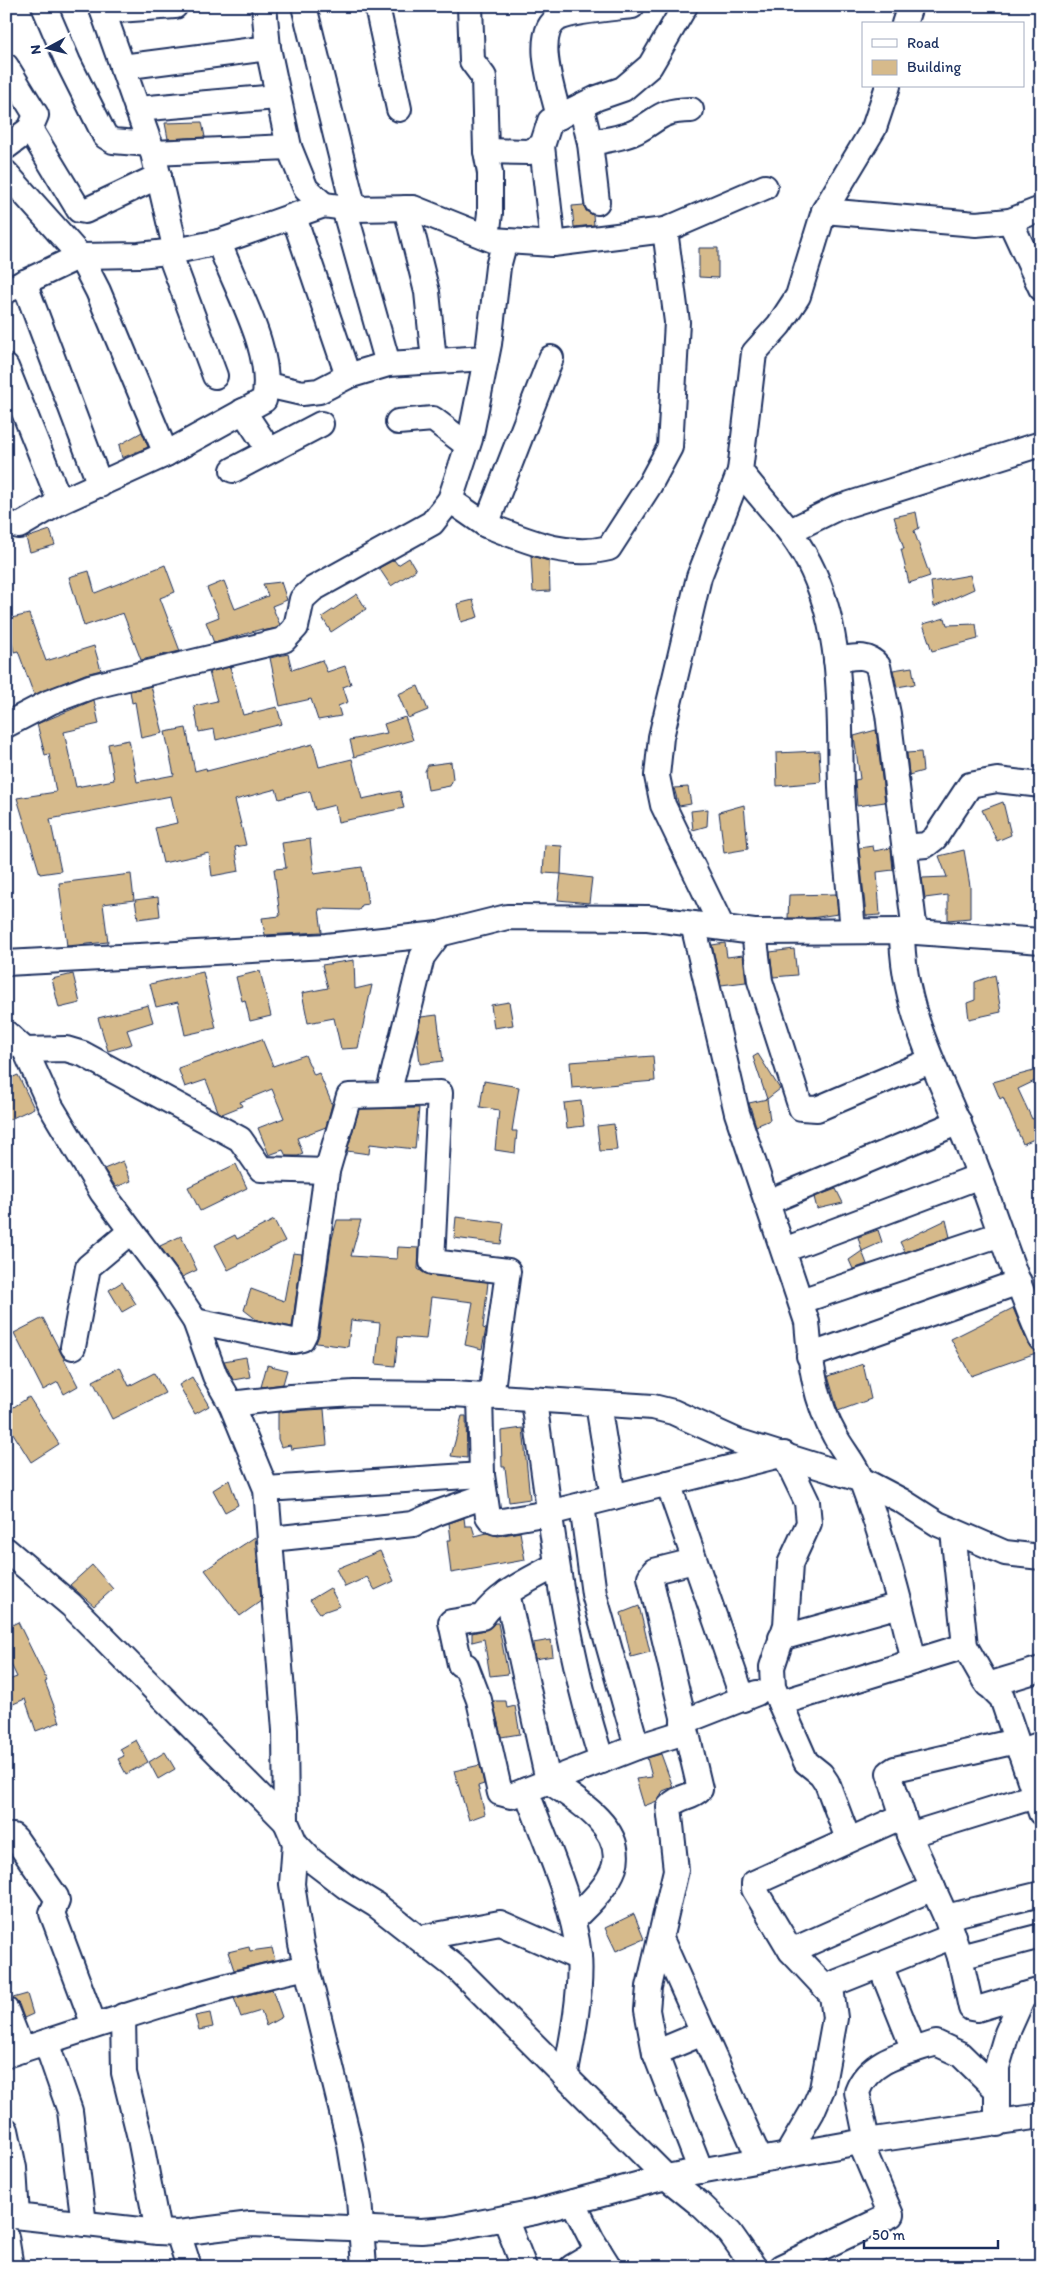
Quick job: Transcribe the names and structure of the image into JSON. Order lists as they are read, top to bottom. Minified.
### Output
{"legend":["Road","Building"],"scale_bar":"50 m","north":"left"}
